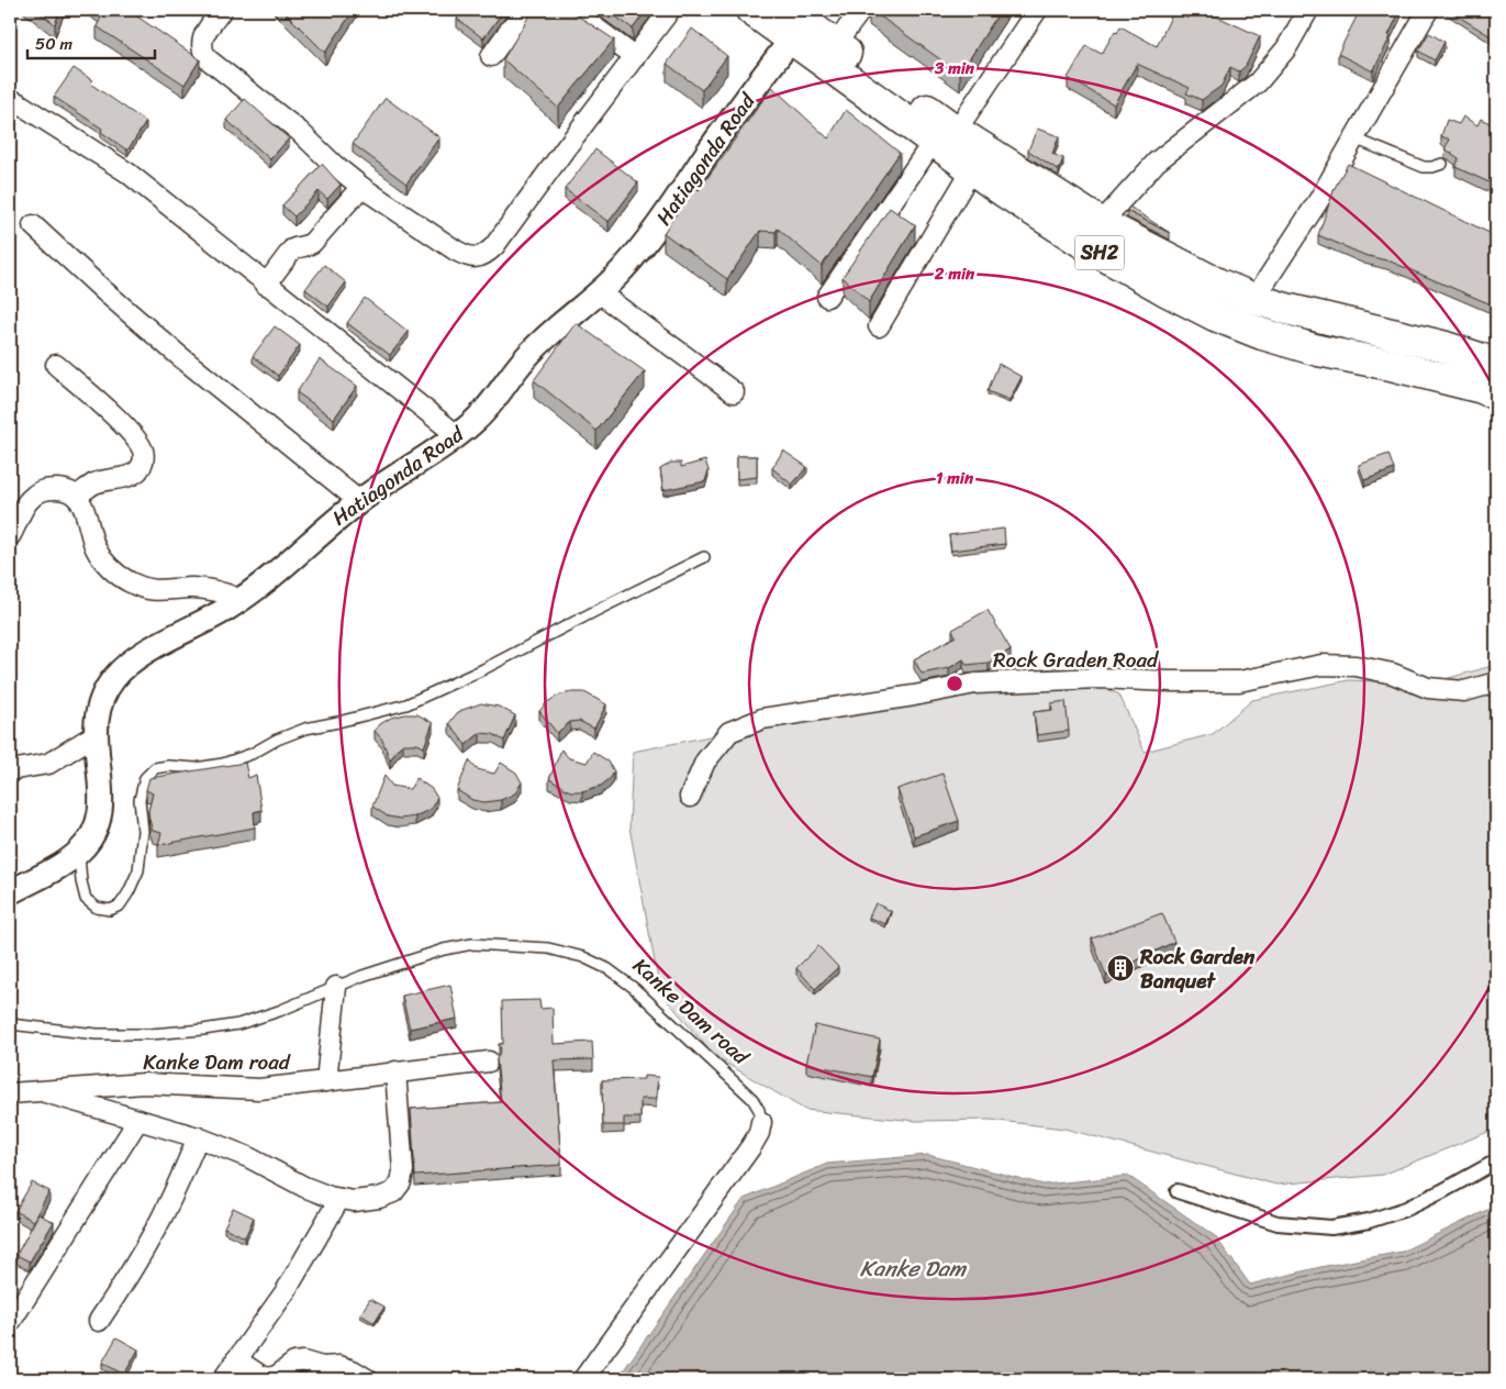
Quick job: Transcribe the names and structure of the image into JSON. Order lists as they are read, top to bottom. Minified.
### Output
{"streets":{"main road":["SH2"],"street":["Hatiagonda Road","Rock Graden Road","Kanke Dam road"]},"crossings":[["Hatiagonda Road","SH2"]],"water":["Kanke Dam"],"places":{"building":["Rock Garden Banquet"]},"scale_bar":"50 m","rings":["3 min","2 min","1 min"]}
